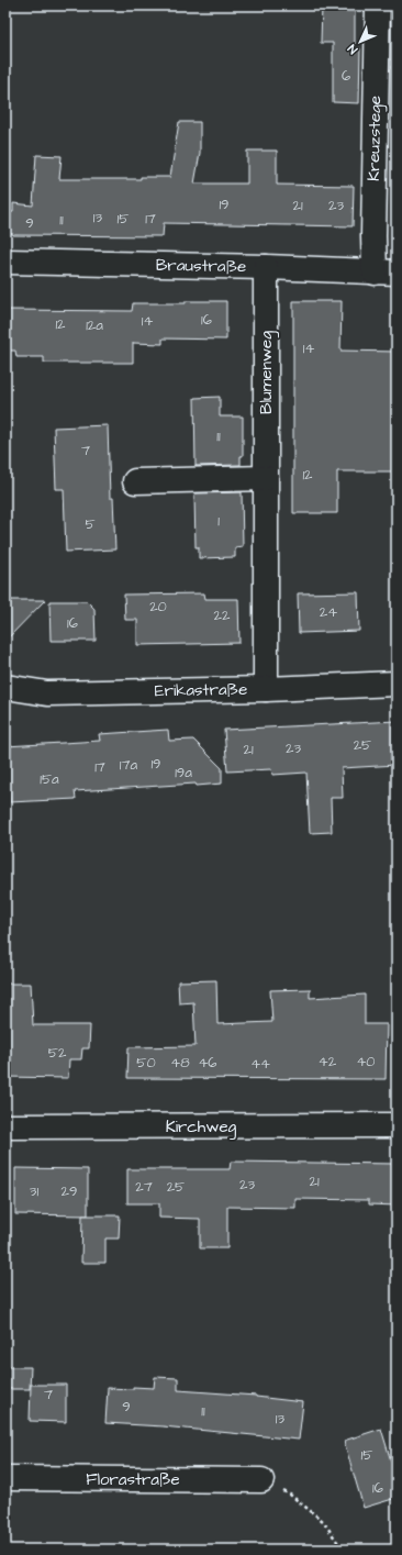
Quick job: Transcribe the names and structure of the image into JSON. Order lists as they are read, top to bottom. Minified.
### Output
{"streets":{"street":["Kreuzstege","Braustraße","Blumenweg","Erikastraße","Kirchweg","Florastraße"]},"crossings":[["Kreuzstege","Braustraße"],["Braustraße","Blumenweg"],["Blumenweg","Erikastraße"]],"house_numbers":["6","19","21","23","13","15","17","11","9","16","14","12","12a","14","11","7","12","1","5","20","24","22","16","25","23","21","19","17a","17","19a","15a","52","42","40","50","48","46","44","21","23","27","25","31","29","7","9","11","13","15","16"],"north":"bottom left"}
